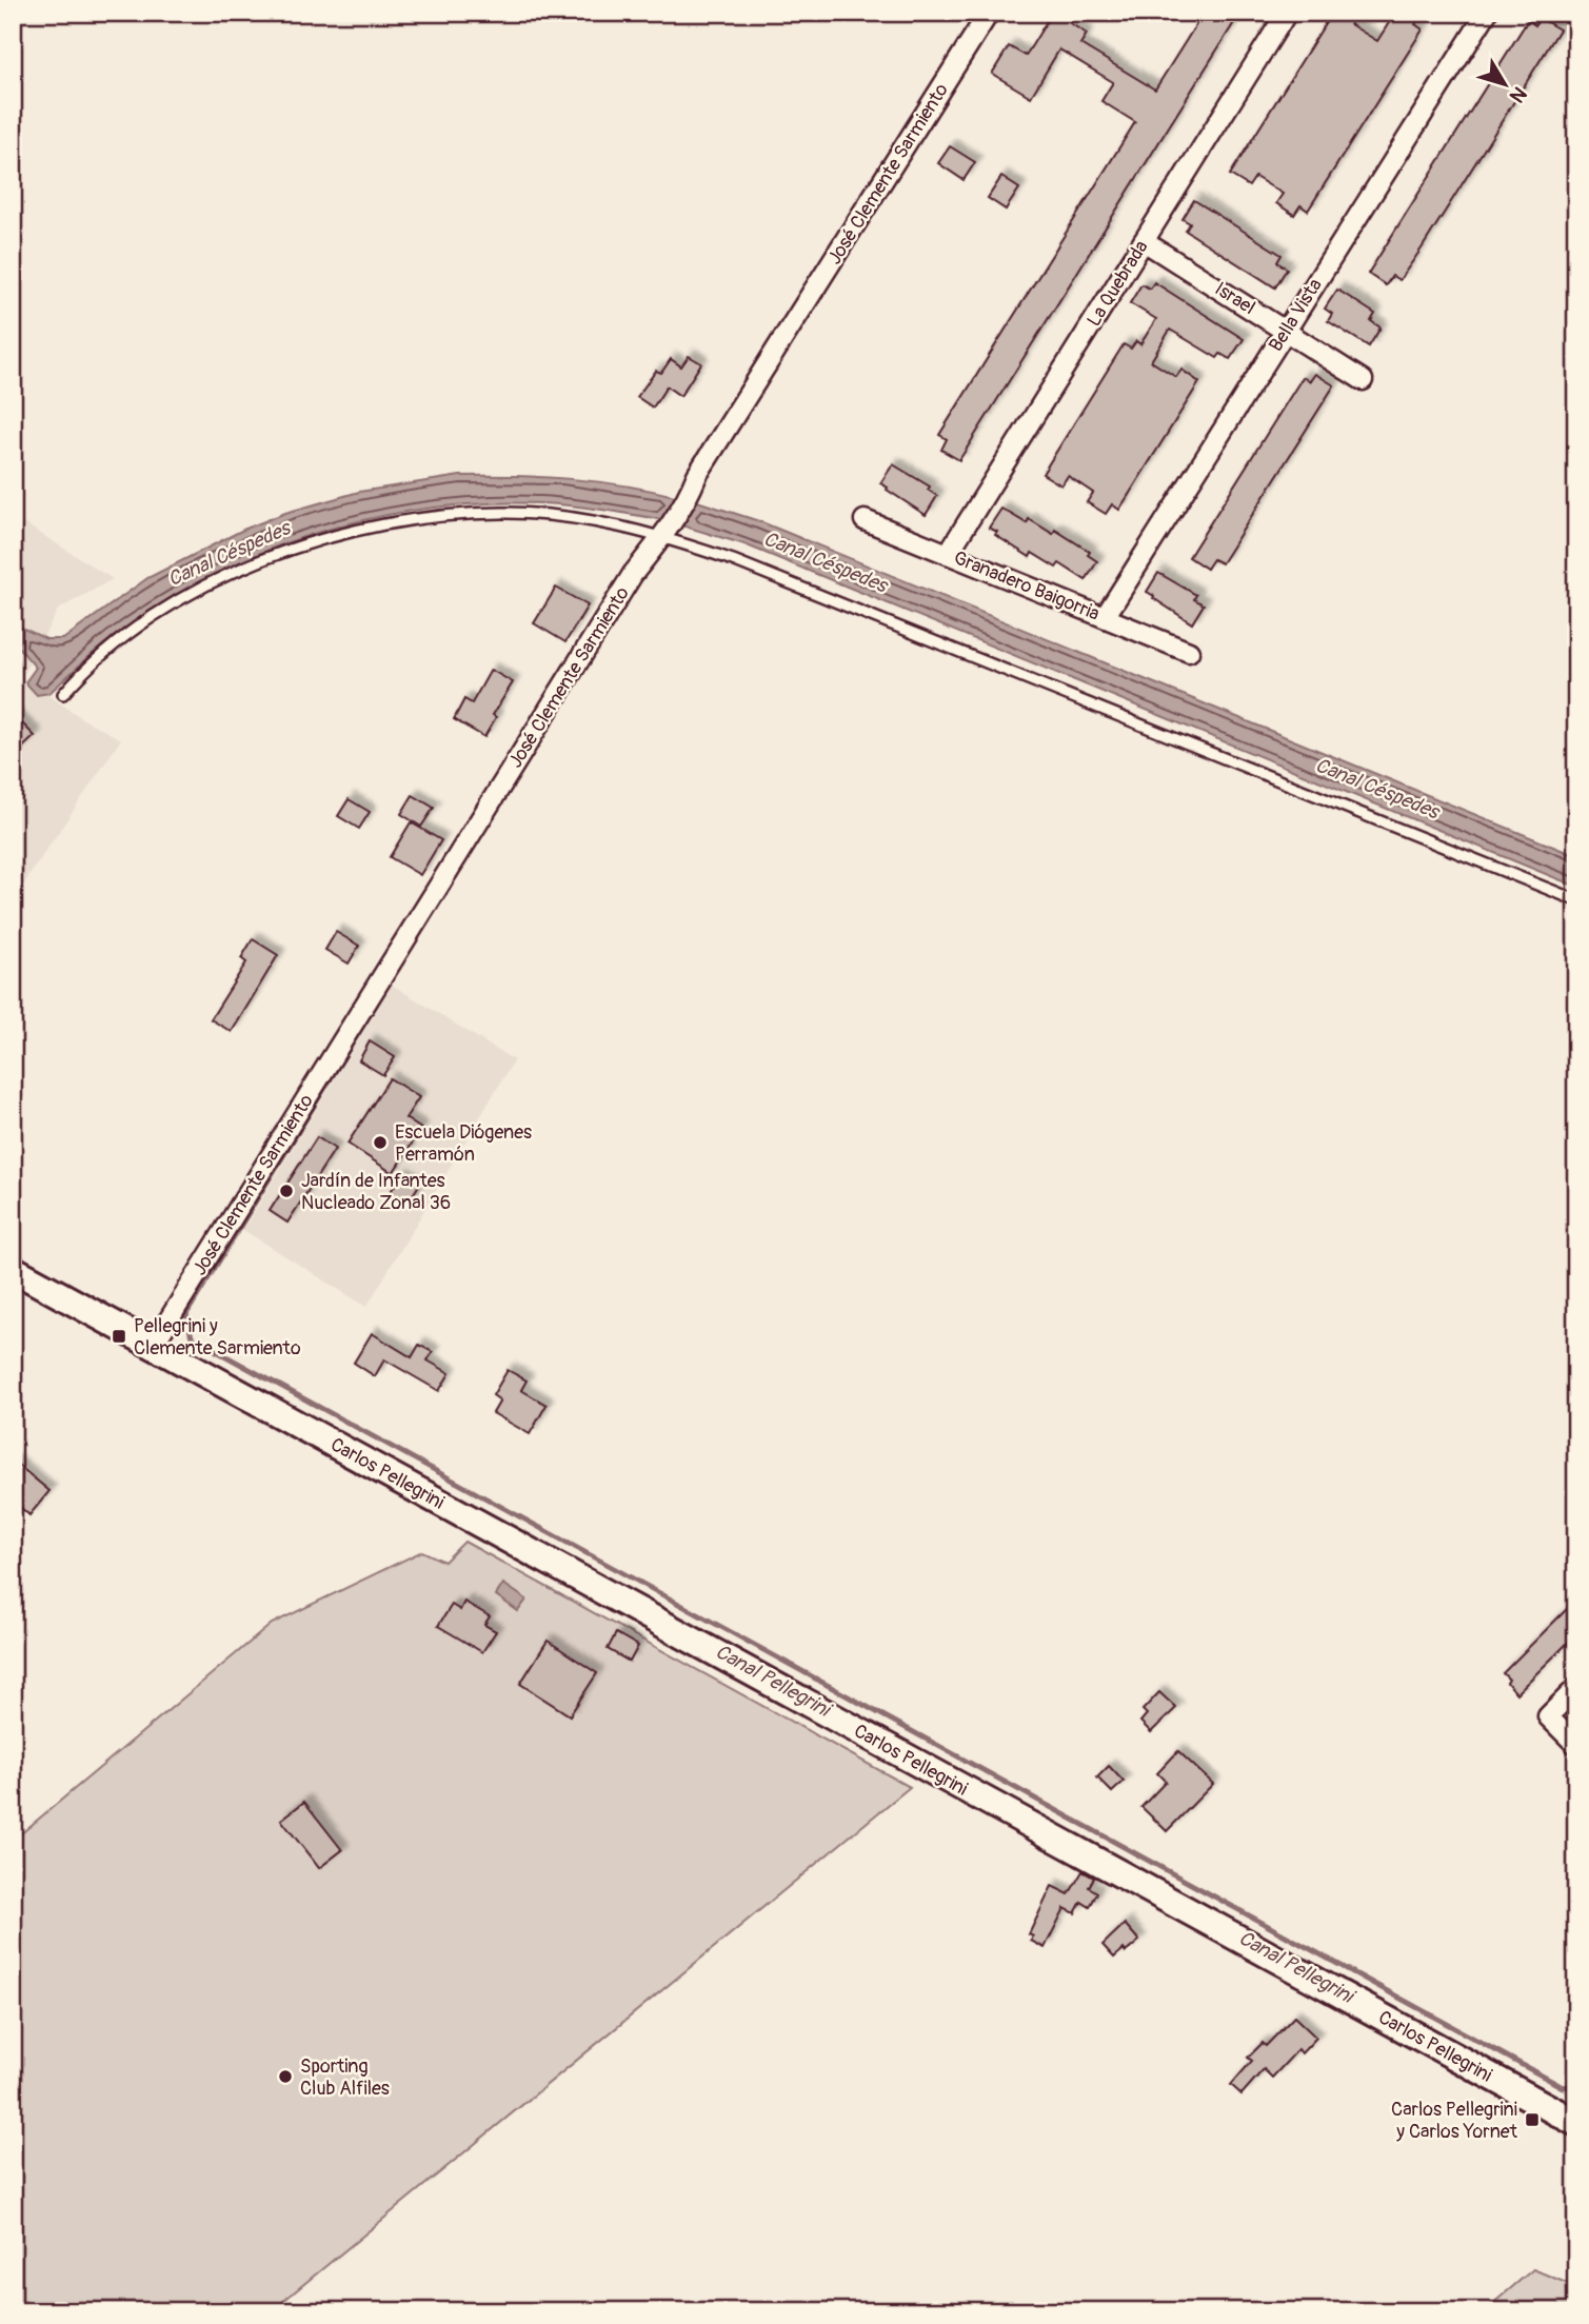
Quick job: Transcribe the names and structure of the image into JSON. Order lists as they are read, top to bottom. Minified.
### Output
{"streets":{"main road":["Carlos Pellegrini"],"street":["José Clemente Sarmiento","La Quebrada","Israel","Bella Vista","Granadero Baigorria"]},"crossings":[["José Clemente Sarmiento","Carlos Pellegrini"],["La Quebrada","Israel"],["La Quebrada","Granadero Baigorria"],["Israel","Bella Vista"],["Bella Vista","Granadero Baigorria"]],"water":["Canal Céspedes","Canal Pellegrini"],"places":{"other":["Escuela Diógenes Perramón","Jardín de Infantes Nucleado Zonal 36","Sporting Club Alfiles"],"transit":["Pellegrini y Clemente Sarmiento","Carlos Pellegrini y Carlos Yornet"]},"north":"bottom right"}
